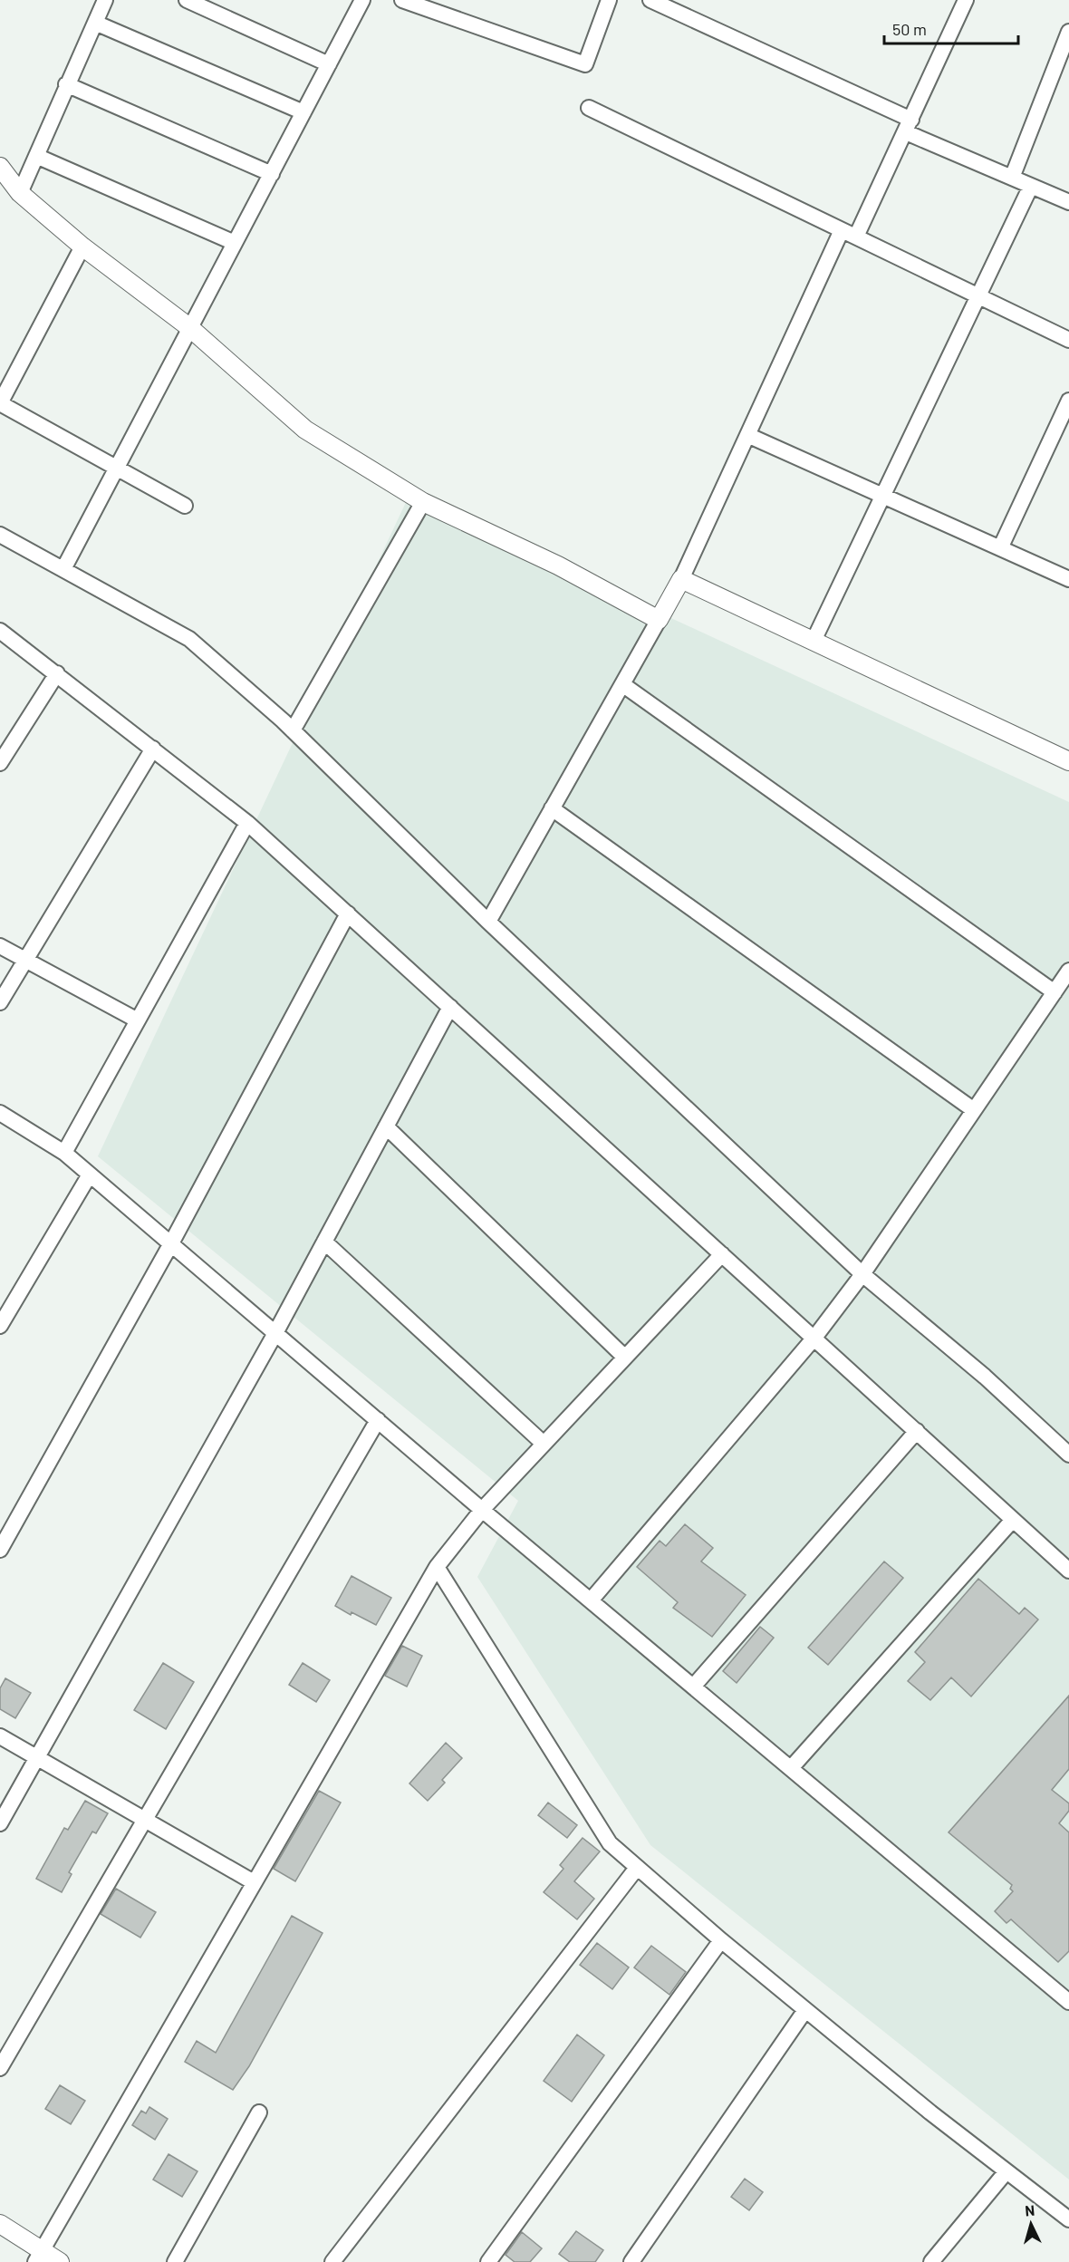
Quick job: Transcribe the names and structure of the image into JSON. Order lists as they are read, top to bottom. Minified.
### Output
{"scale_bar":"50 m","north":"top"}
